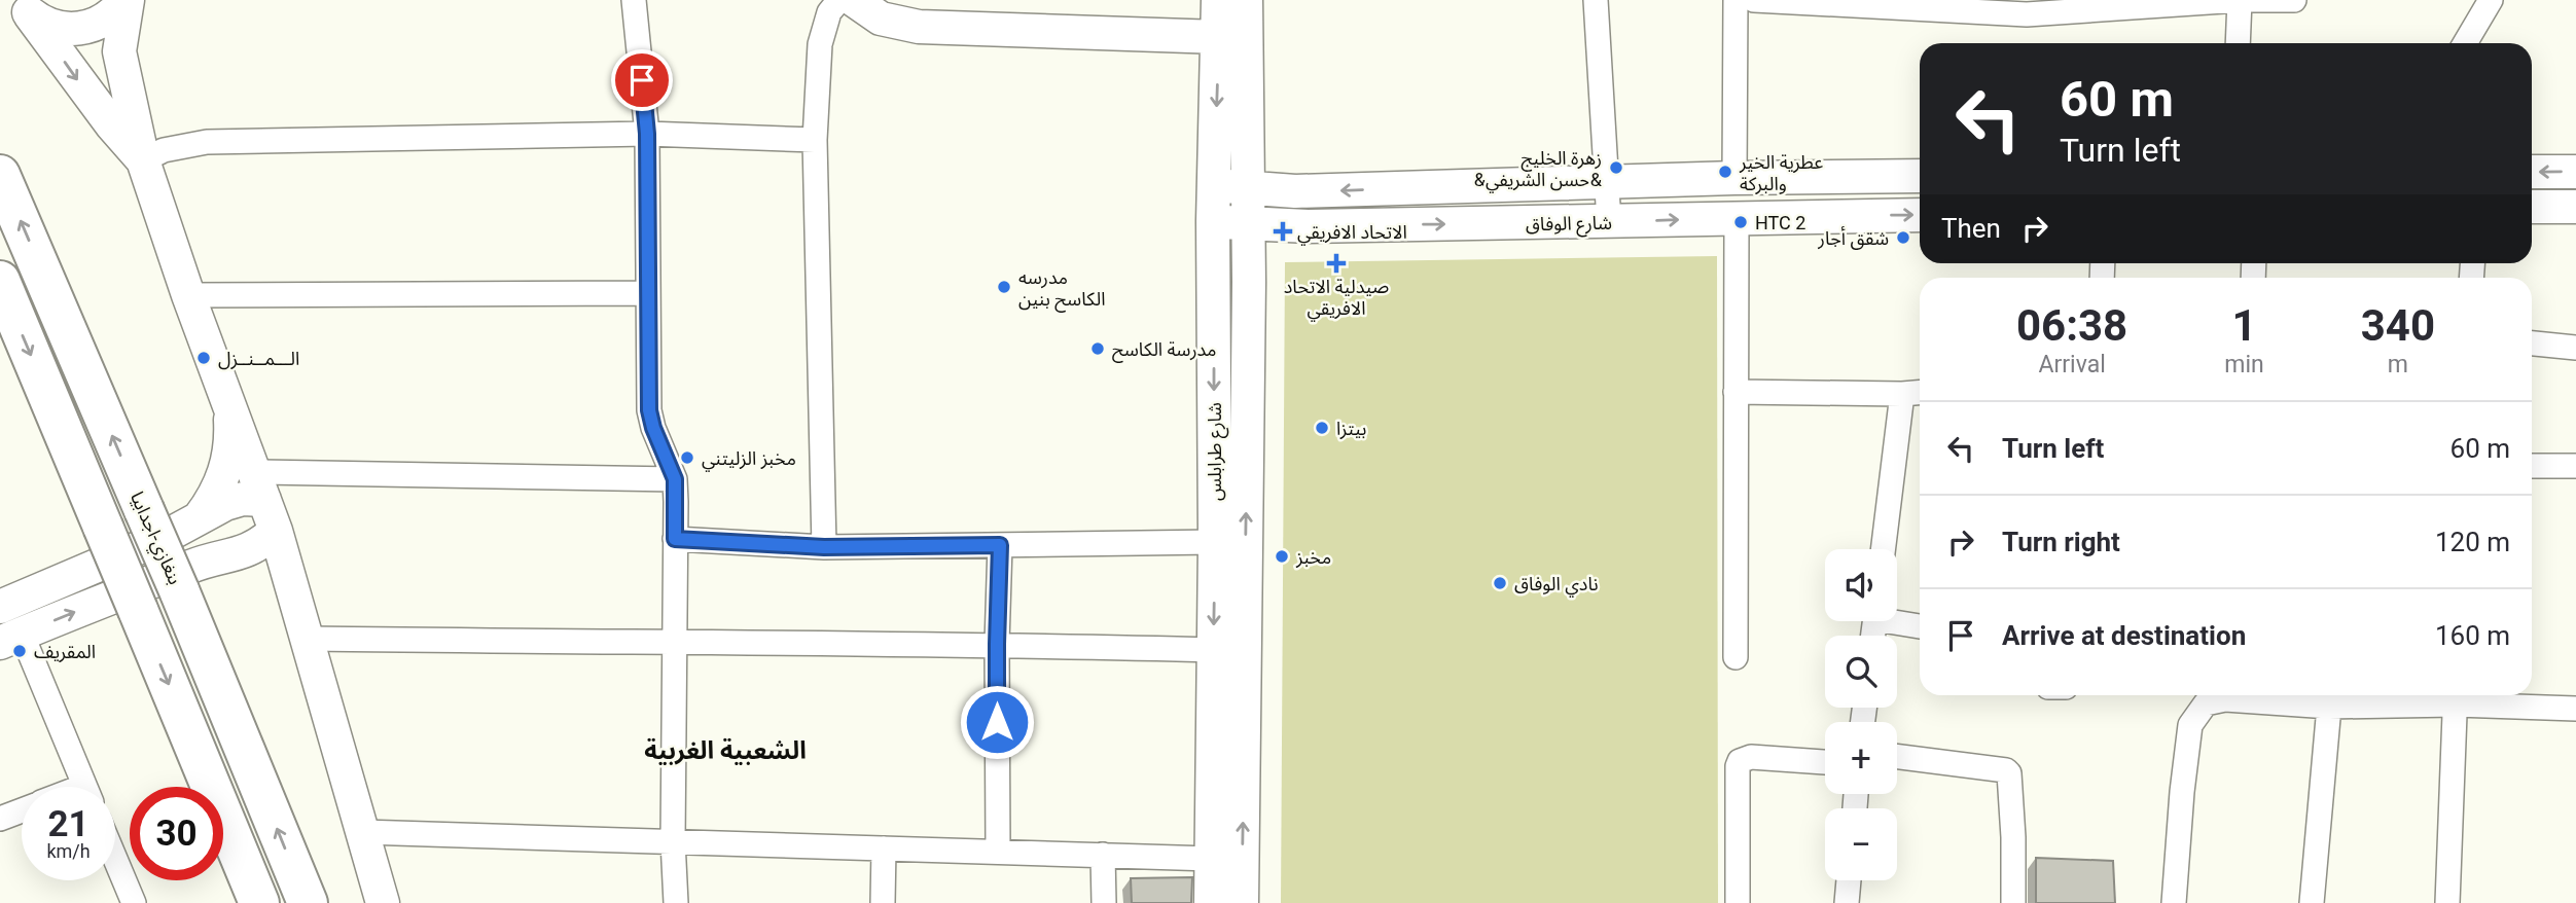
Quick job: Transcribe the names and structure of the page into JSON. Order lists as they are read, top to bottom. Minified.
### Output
{"streets":{"highway":["بنغازي-اجدابيا"],"street":["شارع الوفاق","شارع طرابلس"]},"crossings":[["شارع الوفاق","شارع طرابلس"]],"districts":["الشعبية الغربية"],"places":{"other":["زهرة الخليج &حسن الشريفي&","عطرية الخير والبركة","HTC 2","شقق أجار","مدرسه الكاسح بنين","مدرسة الكاسح","الـــمــنــزل","بيتزا","مخبز الزليتني","مخبز","نادي الوفاق","المقريف"],"health":["الاتحاد الافريقي","صيدلية الاتحاد الافريقي"]},"page":{"turn":["60 m","Turn left"],"then":"Then","eta":["06:38","Arrival","1","min","340","m"],"list":[{"name":"Turn left","value":"60 m"},{"name":"Turn right","value":"120 m"},{"name":"Arrive at destination","value":"160 m"}],"map_buttons":["+","−"],"speed":"21 km/h","limit":"30"}}
